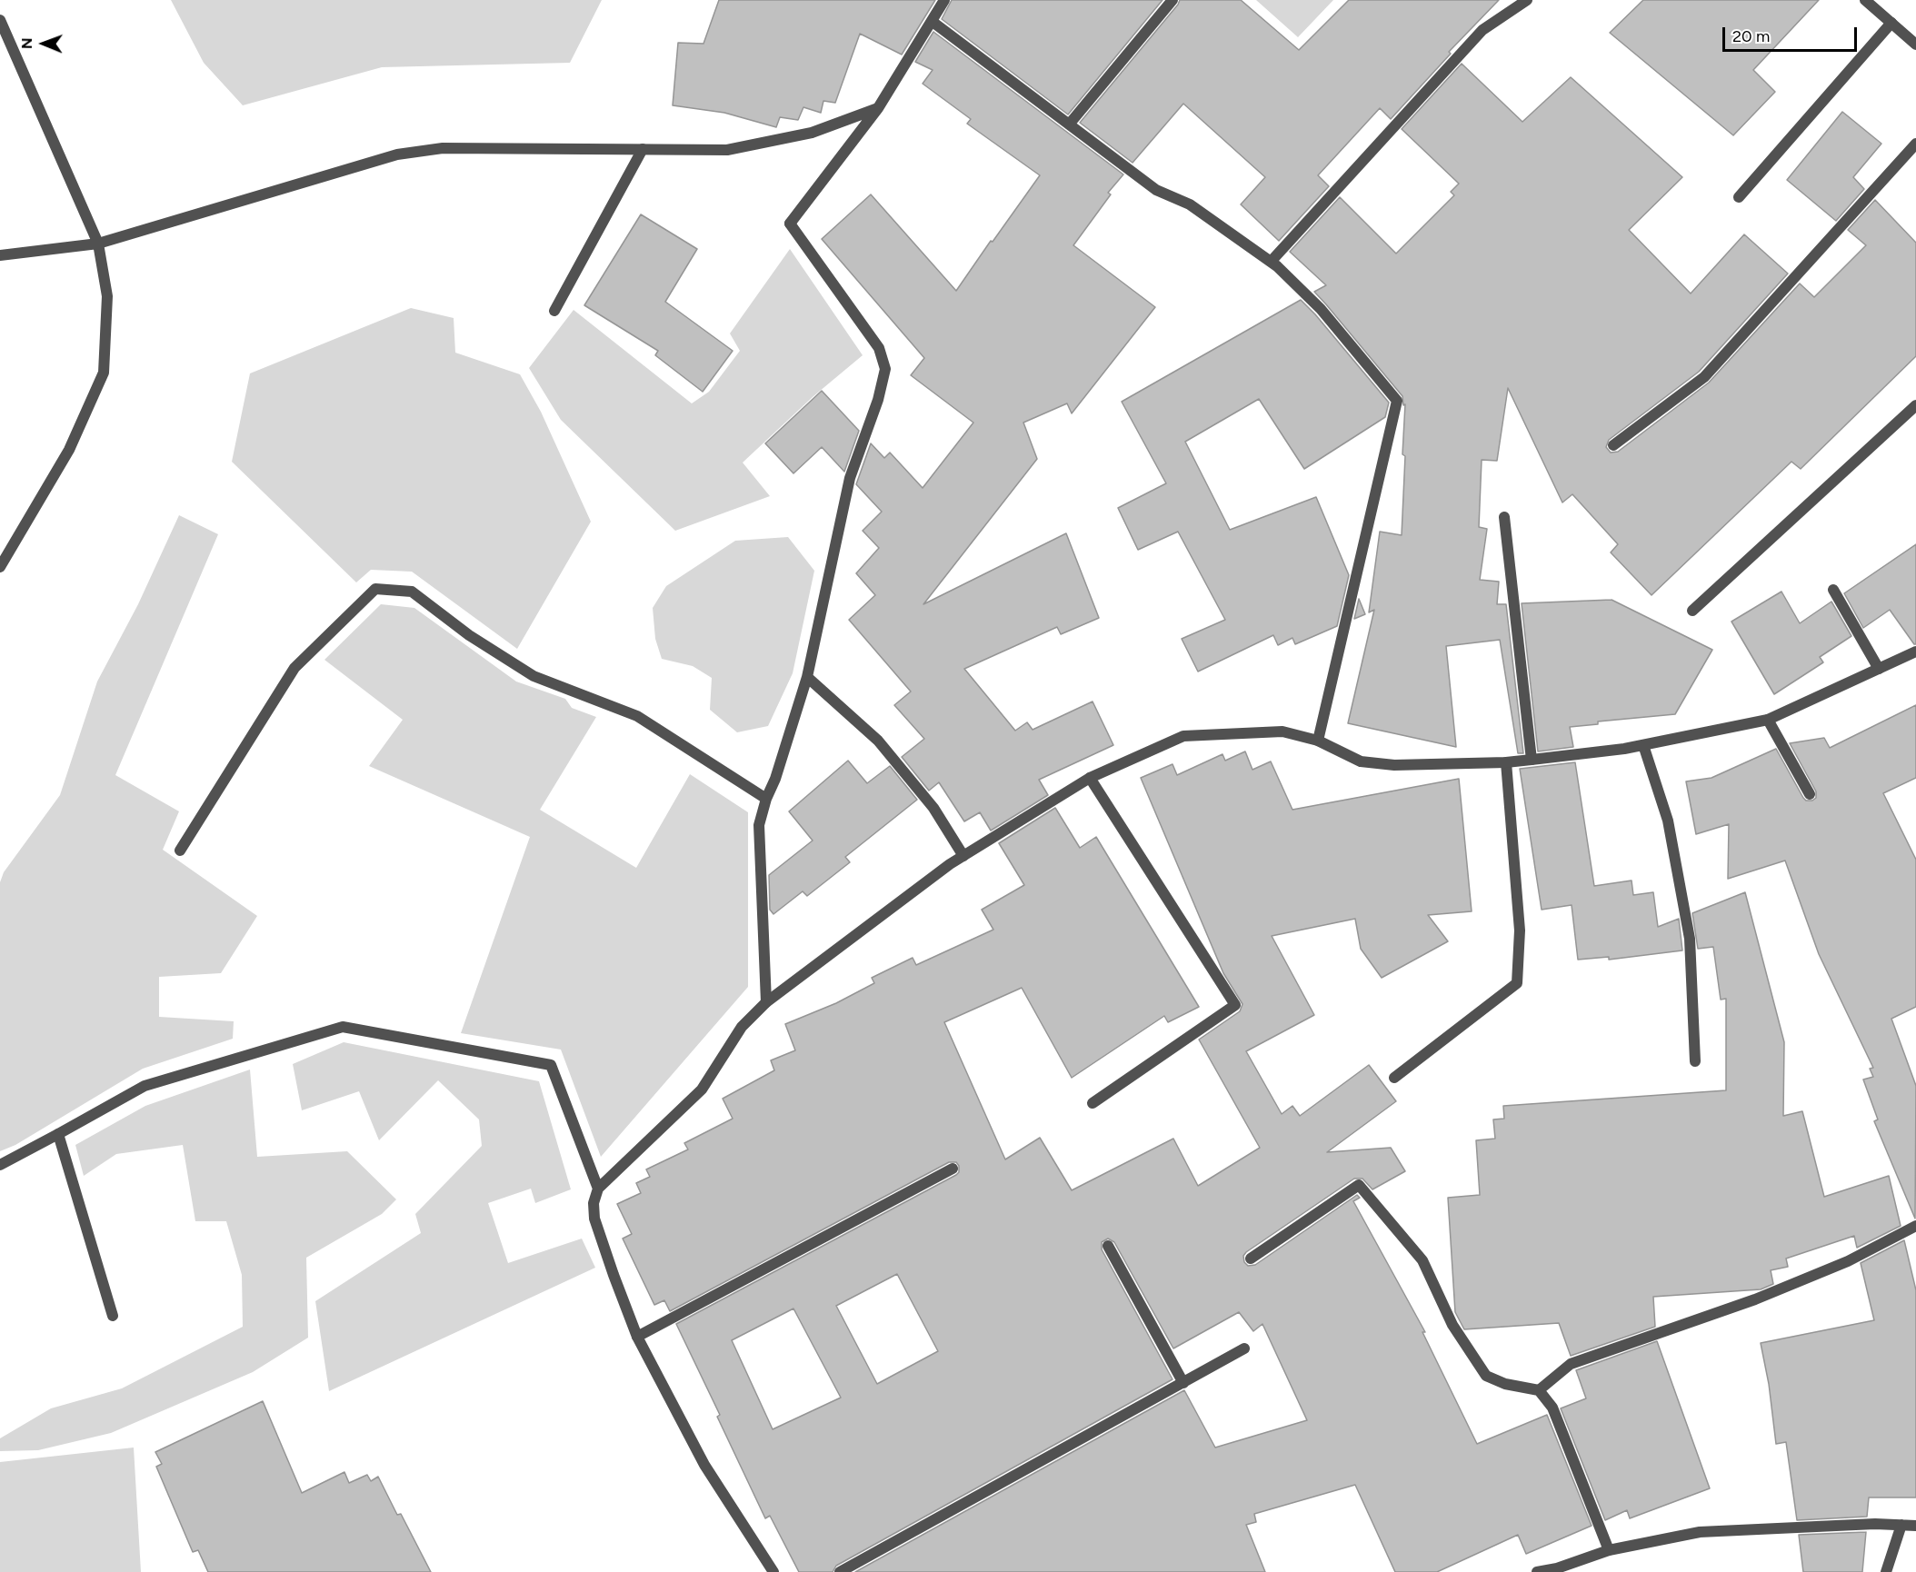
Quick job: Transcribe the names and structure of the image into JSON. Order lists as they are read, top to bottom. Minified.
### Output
{"scale_bar":"20 m","north":"left"}
